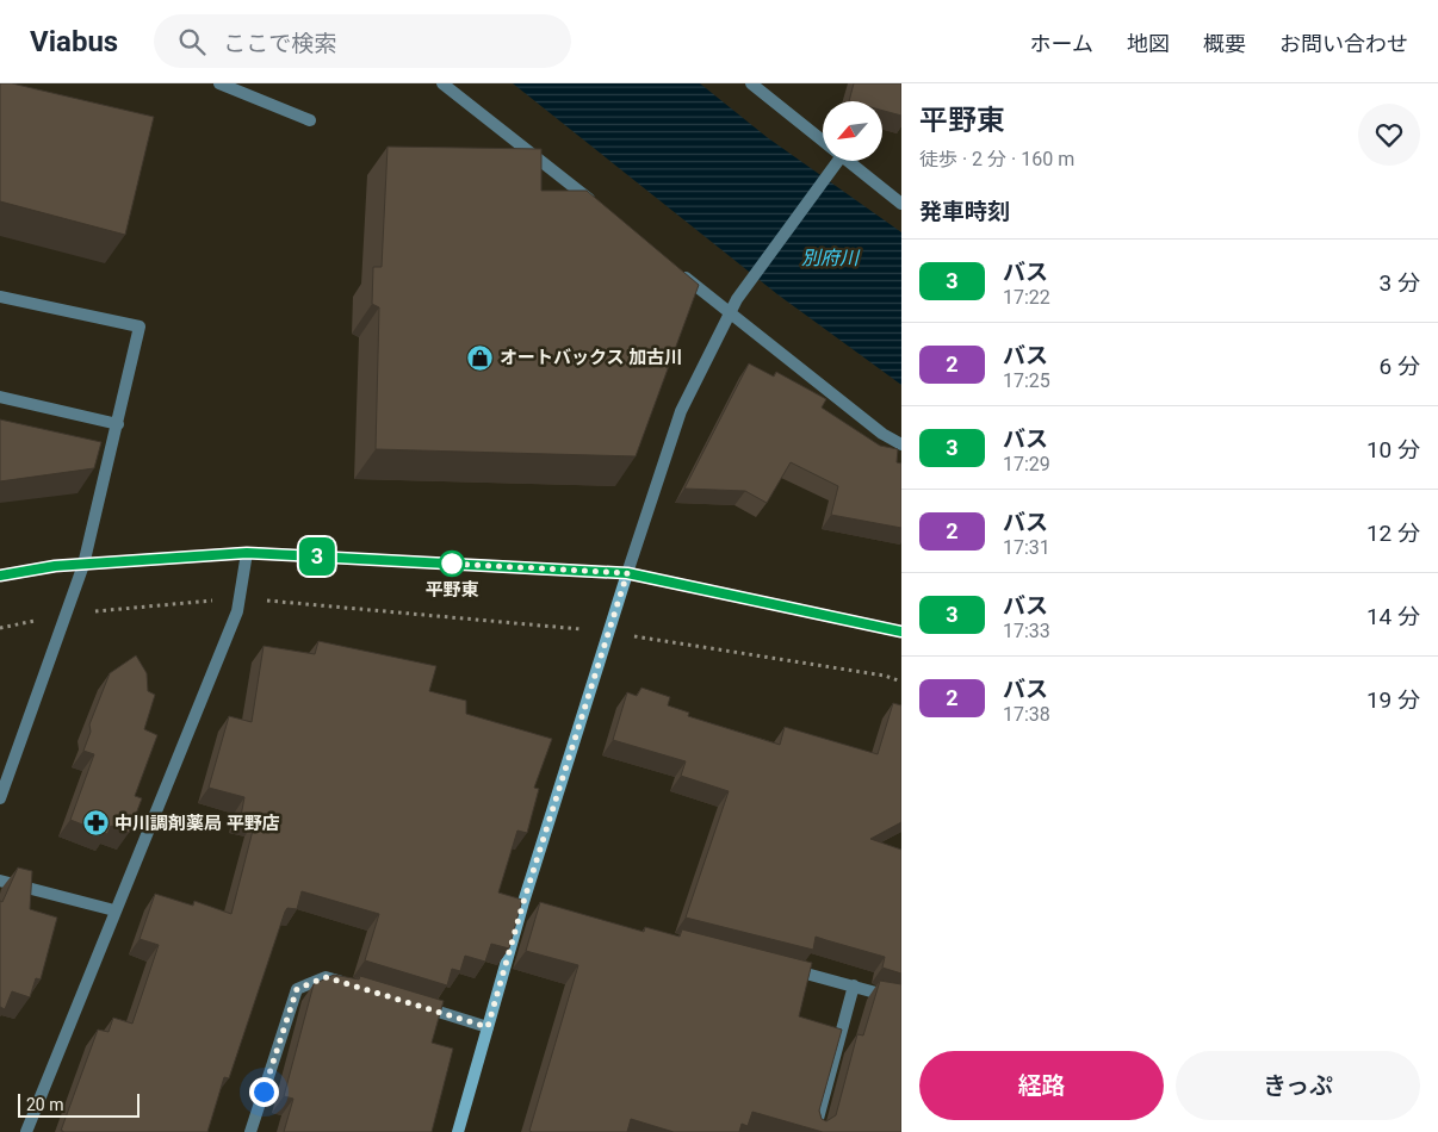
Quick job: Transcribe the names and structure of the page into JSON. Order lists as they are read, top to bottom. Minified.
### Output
{"water":["別府川"],"places":{"shop":["オートバックス 加古川"],"other":["平野東"],"pharmacy":["中川調剤薬局 平野店"]},"lines":["bus line 3"],"scale_bar":"20 m","north":"bottom left","page":{"header":"Viabus","search":"ここで検索","nav":["ホーム","地図","概要","お問い合わせ"],"on_map":"3","heading":[["平野東","徒歩 · 2 分 · 160 m"],"発車時刻"],"list":[{"mark":"3","name":"バス","note":"17:22","value":"3 分"},{"mark":"2","name":"バス","note":"17:25","value":"6 分"},{"mark":"3","name":"バス","note":"17:29","value":"10 分"},{"mark":"2","name":"バス","note":"17:31","value":"12 分"},{"mark":"3","name":"バス","note":"17:33","value":"14 分"},{"mark":"2","name":"バス","note":"17:38","value":"19 分"}],"buttons":["経路","きっぷ"],"scale":"20 m"}}
